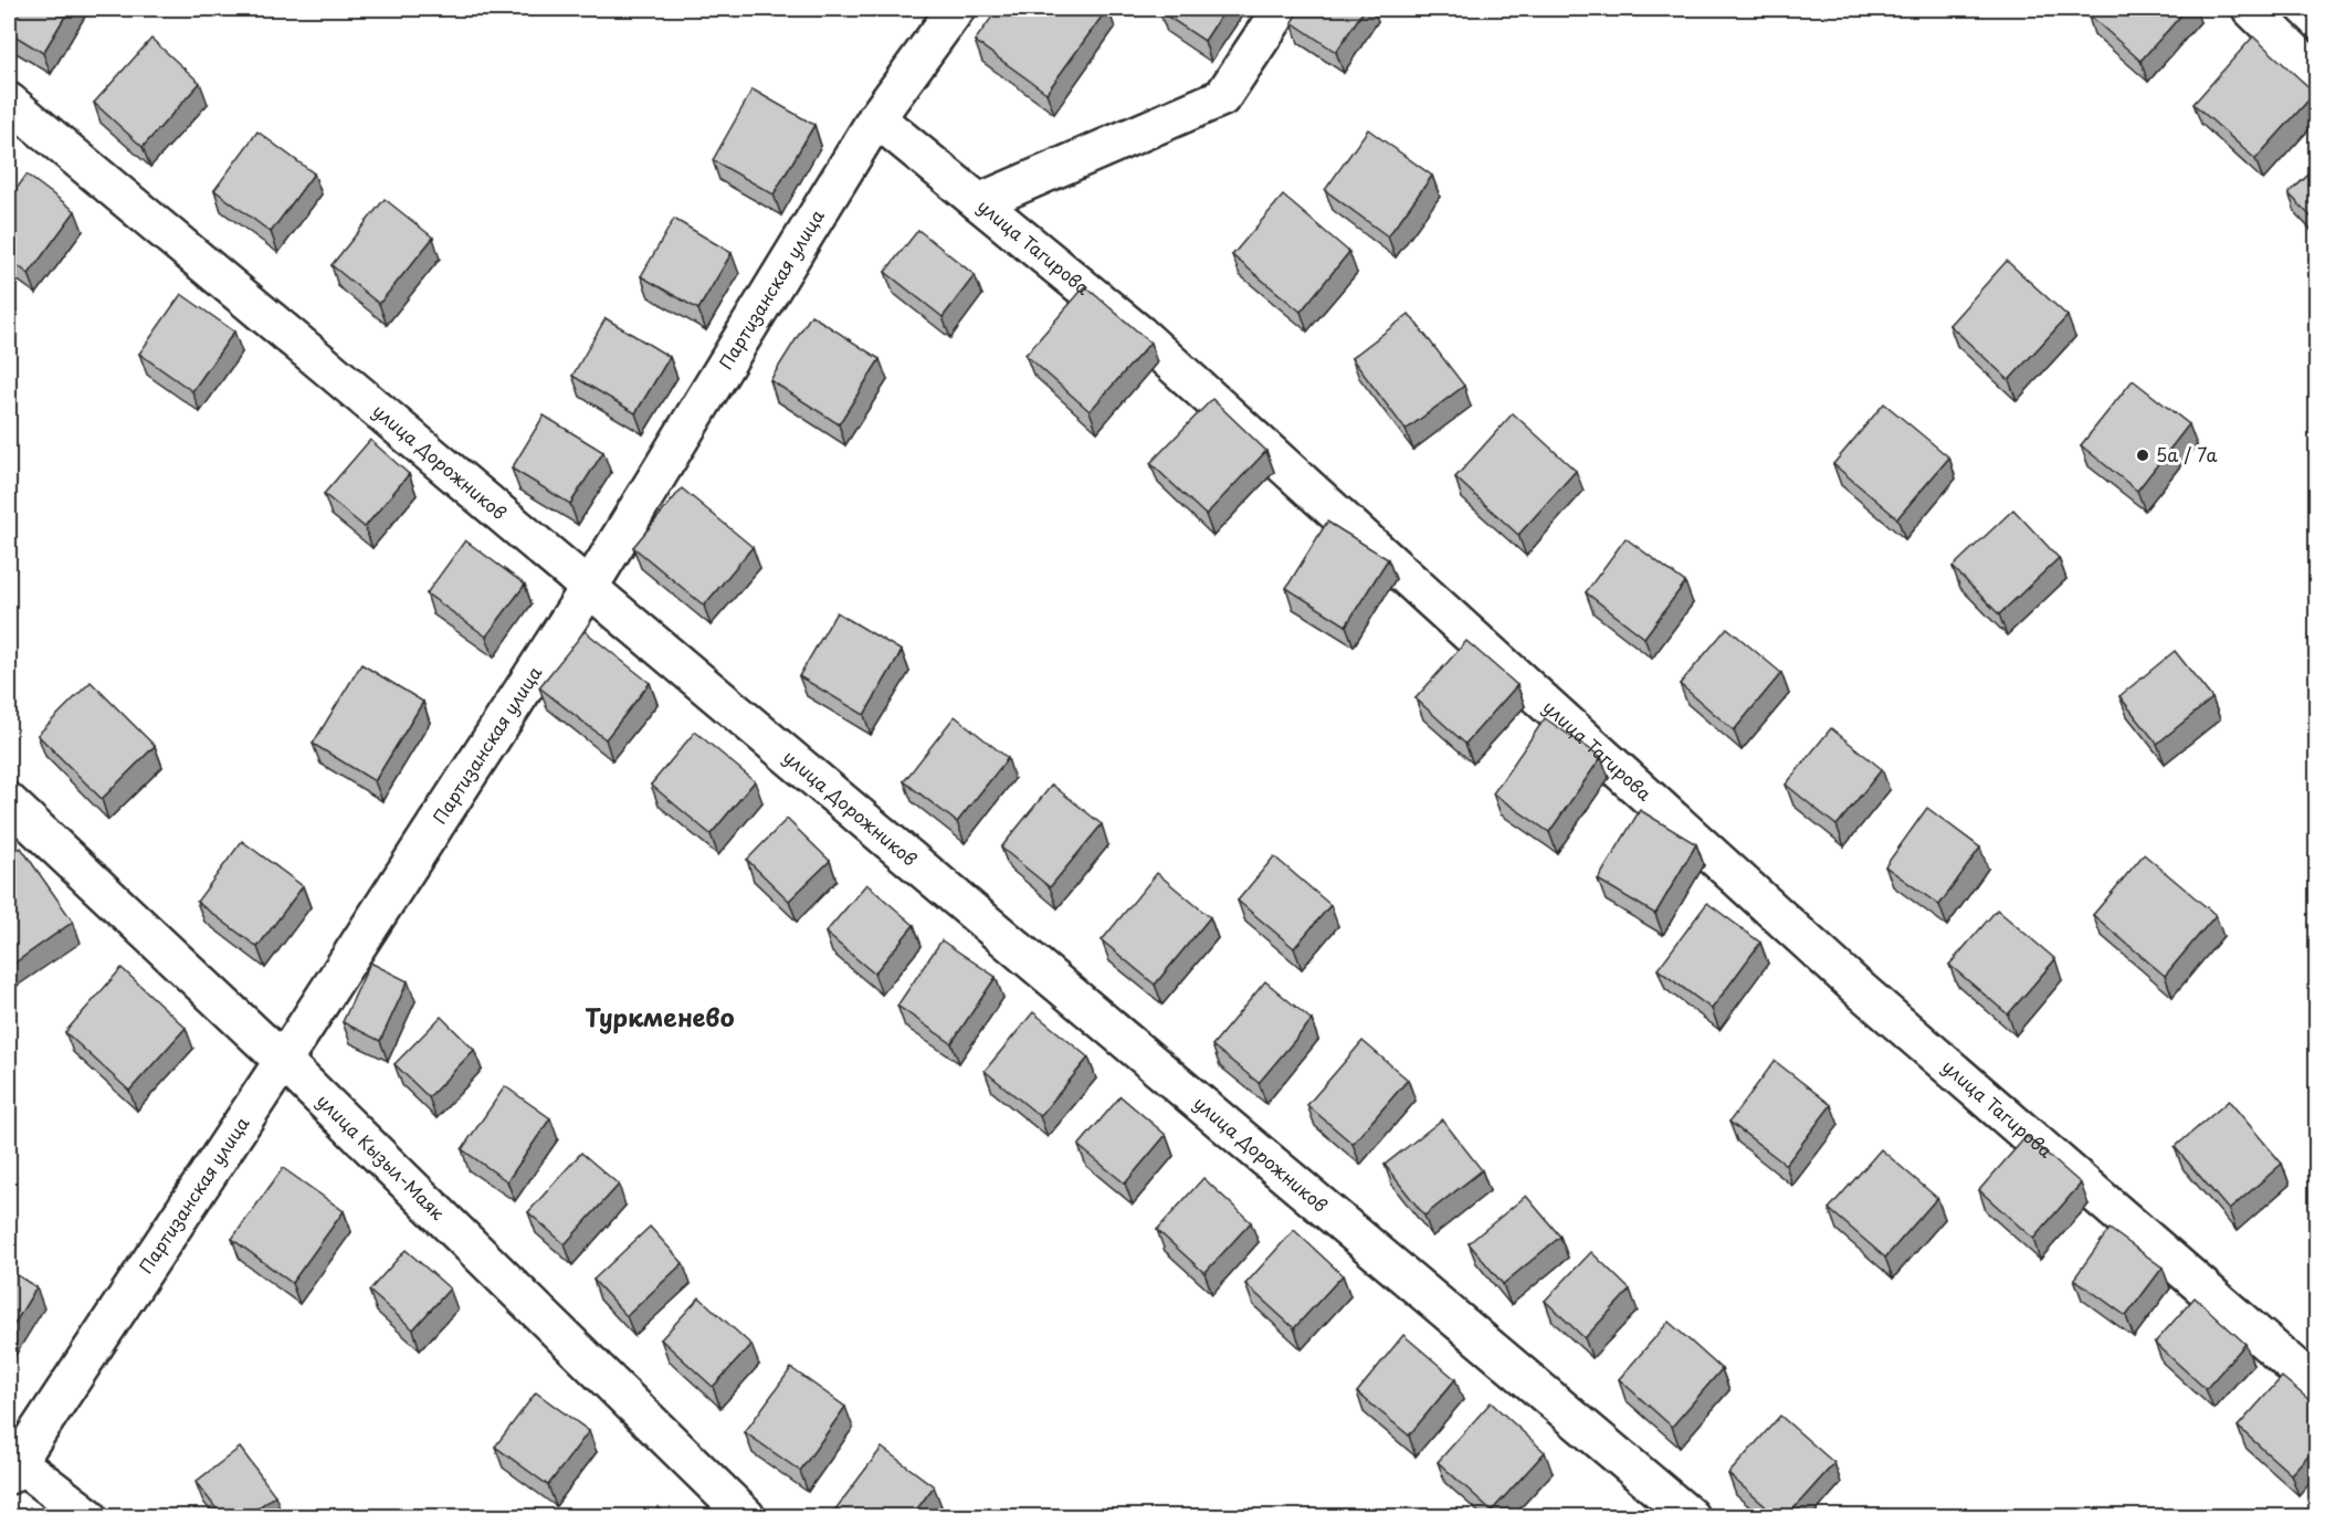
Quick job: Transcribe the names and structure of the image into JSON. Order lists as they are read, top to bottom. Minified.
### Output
{"streets":{"street":["улица Тагирова","Партизанская улица","улица Дорожников","улица Кызыл-Маяк"]},"crossings":[["улица Тагирова","Партизанская улица"],["Партизанская улица","улица Дорожников"],["Партизанская улица","улица Кызыл-Маяк"]],"districts":["Туркменево"],"places":["5а / 7а"]}
